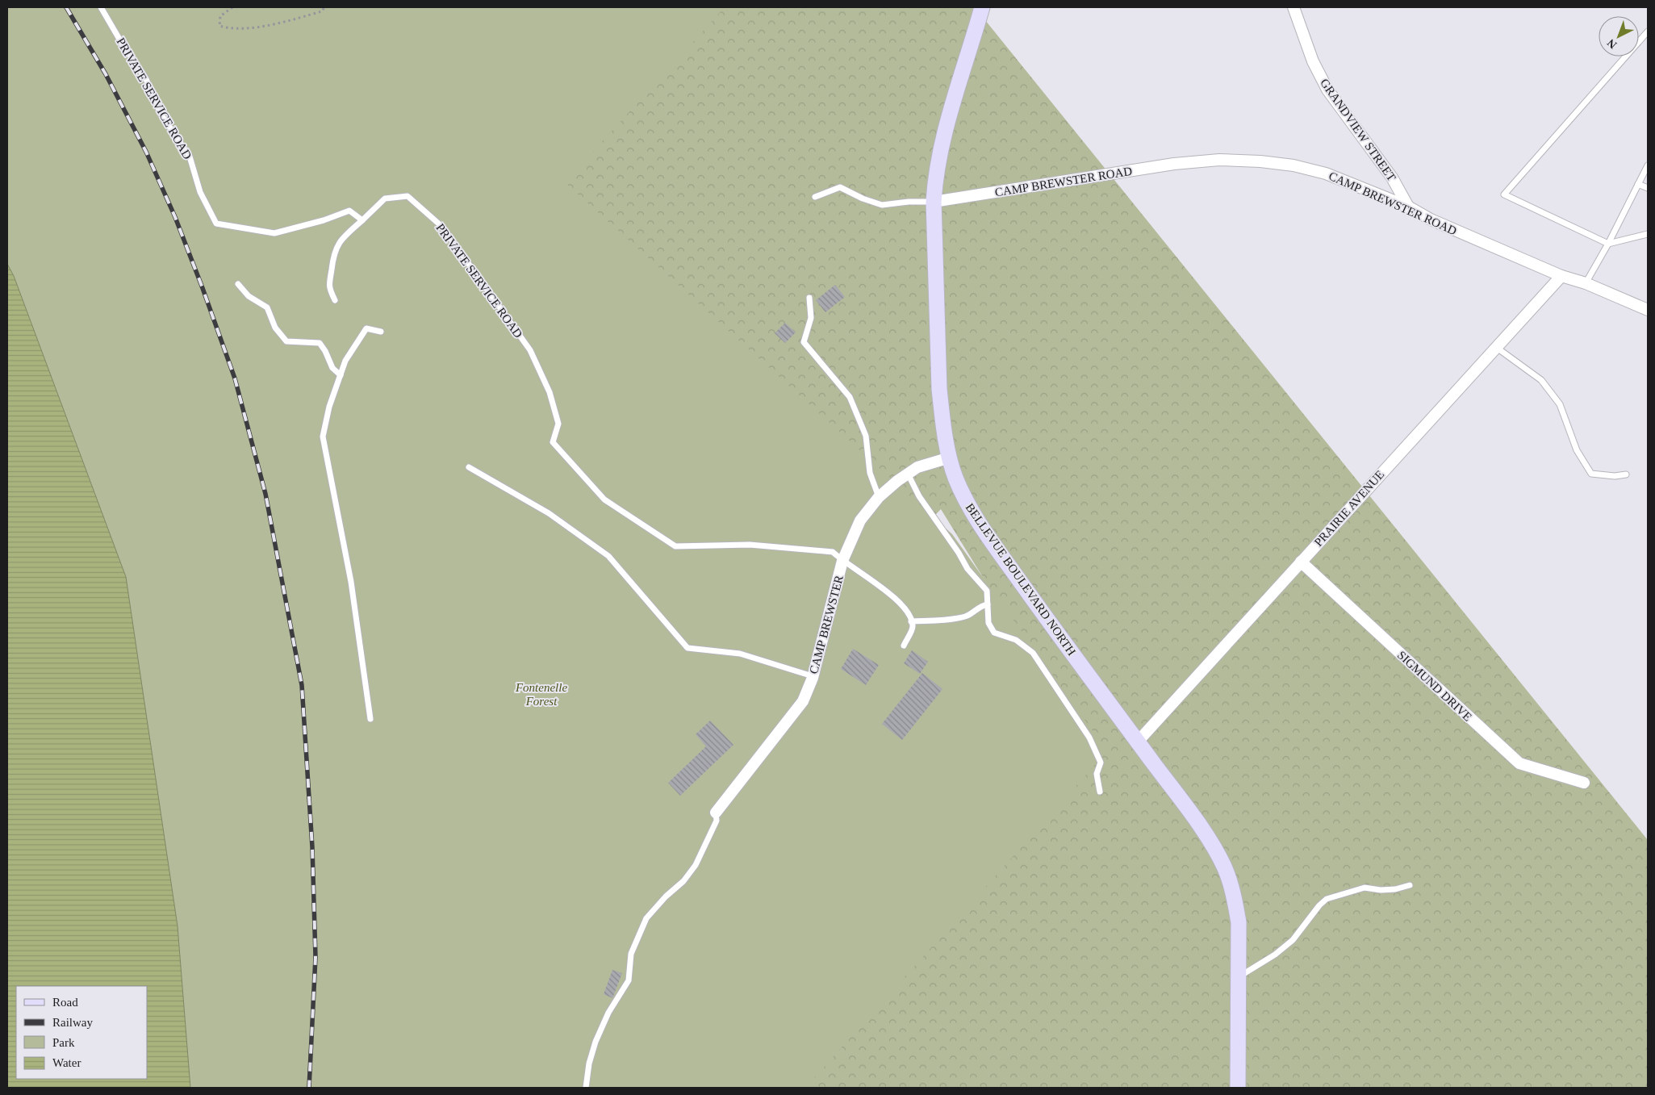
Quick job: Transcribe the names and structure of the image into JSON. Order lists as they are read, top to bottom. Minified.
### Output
{"streets":{"main road":["BELLEVUE BOULEVARD NORTH"],"street":["GRANDVIEW STREET","CAMP BREWSTER ROAD","PRAIRIE AVENUE","CAMP BREWSTER","SIGMUND DRIVE"],"lane":["PRIVATE SERVICE ROAD"]},"crossings":[["PRIVATE SERVICE ROAD","CAMP BREWSTER"],["GRANDVIEW STREET","CAMP BREWSTER ROAD"],["CAMP BREWSTER ROAD","PRAIRIE AVENUE"],["CAMP BREWSTER ROAD","BELLEVUE BOULEVARD NORTH"],["PRAIRIE AVENUE","BELLEVUE BOULEVARD NORTH"],["PRAIRIE AVENUE","SIGMUND DRIVE"],["BELLEVUE BOULEVARD NORTH","CAMP BREWSTER"]],"parks":["Fontenelle Forest"],"legend":["Road","Railway","Park","Water"],"north":"bottom left"}
